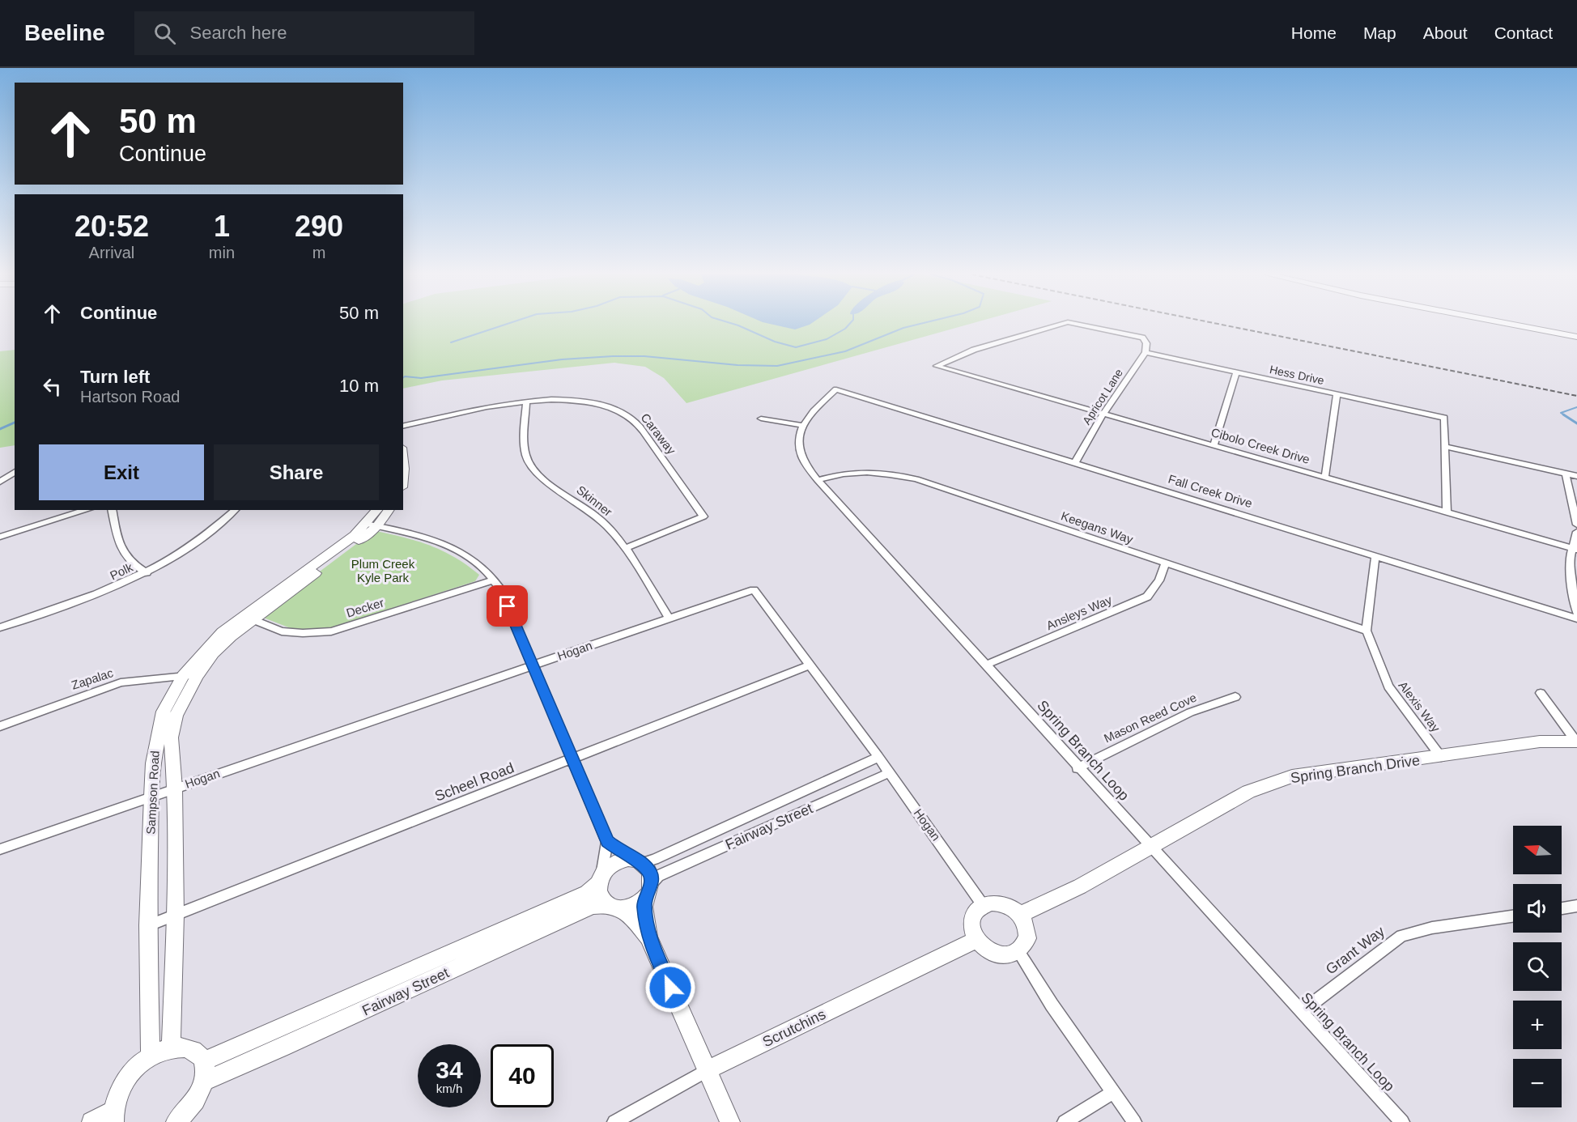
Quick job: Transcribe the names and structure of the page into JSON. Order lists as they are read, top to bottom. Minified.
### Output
{"streets":{"street":["Hess Drive","Apricot Lane","Caraway","Cibolo Creek Drive","Fall Creek Drive","Skinner","Keegans Way","Polk","Decker","Ansleys Way","Hogan","Zapalac","Alexis Way","Mason Reed Cove","Spring Branch Loop","Spring Branch Drive","Scheel Road","Sampson Road","Fairway Street","Grant Way","Scrutchins"]},"crossings":[["Hess Drive","Apricot Lane"],["Apricot Lane","Cibolo Creek Drive"],["Apricot Lane","Fall Creek Drive"],["Caraway","Skinner"],["Fall Creek Drive","Alexis Way"],["Fall Creek Drive","Spring Branch Loop"],["Skinner","Hogan"],["Keegans Way","Ansleys Way"],["Keegans Way","Alexis Way"],["Keegans Way","Spring Branch Loop"],["Decker","Sampson Road"],["Ansleys Way","Spring Branch Loop"],["Hogan","Spring Branch Drive"],["Hogan","Scheel Road"],["Hogan","Sampson Road"],["Hogan","Fairway Street"],["Hogan","Scrutchins"],["Zapalac","Sampson Road"],["Alexis Way","Spring Branch Drive"],["Mason Reed Cove","Spring Branch Loop"],["Spring Branch Loop","Spring Branch Drive"],["Spring Branch Loop","Grant Way"],["Spring Branch Drive","Scrutchins"],["Scheel Road","Sampson Road"]],"parks":["Plum Creek Kyle Park"],"north":"left","page":{"header":"Beeline","search":"Search here","nav":["Home","Map","About","Contact"],"turn":["50 m","Continue"],"eta":["20:52","Arrival","1","min","290","m"],"list":[{"name":"Continue","value":"50 m"},{"name":"Turn left","note":"Hartson Road","value":"10 m"}],"buttons":["Exit","Share"],"map_buttons":["+","−"],"speed":"34 km/h","limit":"40"}}
